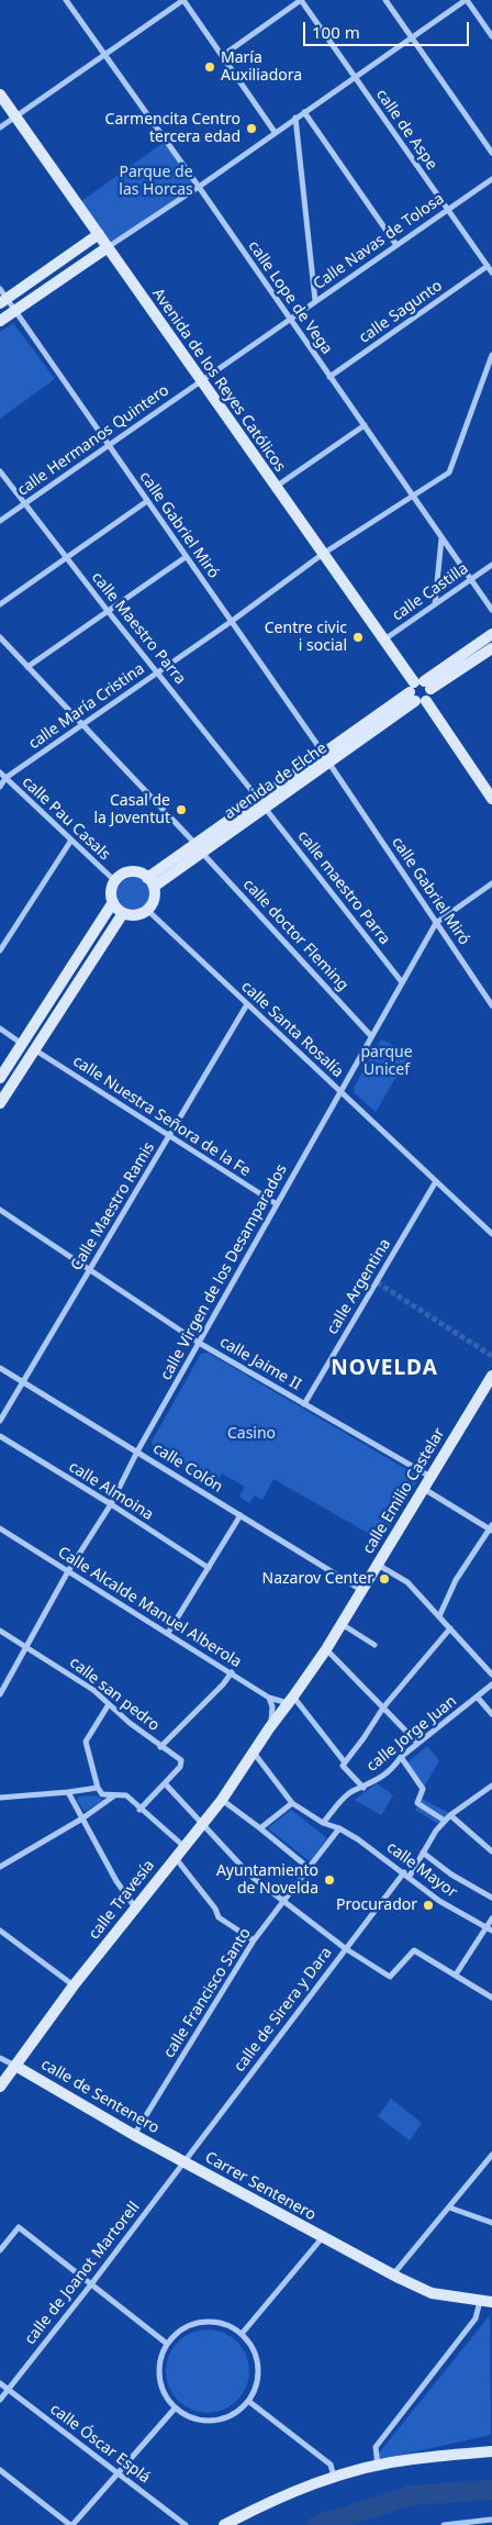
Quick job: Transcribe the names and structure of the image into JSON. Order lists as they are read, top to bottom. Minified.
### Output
{"streets":{"street":["calle de Aspe","Calle Navas de Tolosa","calle Lope de Vega","calle Sagunto","Avenida de los Reyes Católicos","calle Hermanos Quintero","calle Gabriel Miró","calle Castilla","calle Maestro Parra","calle María Cristina","avenida de Elche","calle Pau Casals","calle maestro Parra","calle doctor Fleming","calle Santa Rosalía","calle Nuestra Señora de la Fe","Calle Maestro Ramis","calle Virgen de los Desamparados","calle Argentina","calle Jaime II","calle Colón","calle Almoina","calle Emilio Castelar","Calle Alcalde Manuel Alberola","calle san pedro","calle Jorge Juan","calle Mayor","calle Travesía","calle Francisco Santo","calle de Sirera y Dara","calle de Sentenero","Carrer Sentenero","calle de Joanot Martorell","calle Óscar Esplá"]},"crossings":[["calle de Aspe","Calle Navas de Tolosa"],["calle de Aspe","calle Sagunto"],["Calle Navas de Tolosa","calle Lope de Vega"],["Calle Navas de Tolosa","Avenida de los Reyes Católicos"],["Calle Navas de Tolosa","calle Hermanos Quintero"],["calle Lope de Vega","calle Sagunto"],["calle Lope de Vega","calle Castilla"],["calle Lope de Vega","calle María Cristina"],["Avenida de los Reyes Católicos","calle Hermanos Quintero"],["Avenida de los Reyes Católicos","calle Castilla"],["Avenida de los Reyes Católicos","calle María Cristina"],["Avenida de los Reyes Católicos","avenida de Elche"],["calle Hermanos Quintero","calle Gabriel Miró"],["calle Hermanos Quintero","calle Maestro Parra"],["calle Gabriel Miró","calle María Cristina"],["calle Gabriel Miró","avenida de Elche"],["calle Gabriel Miró","calle Virgen de los Desamparados"],["calle Maestro Parra","calle María Cristina"],["calle Maestro Parra","avenida de Elche"],["calle Maestro Parra","calle maestro Parra"],["calle María Cristina","calle Pau Casals"],["calle María Cristina","calle doctor Fleming"],["avenida de Elche","calle Pau Casals"],["avenida de Elche","calle maestro Parra"],["avenida de Elche","calle doctor Fleming"],["avenida de Elche","calle Santa Rosalía"],["calle Pau Casals","calle Santa Rosalía"],["calle maestro Parra","calle Virgen de los Desamparados"],["calle doctor Fleming","calle Virgen de los Desamparados"],["calle Santa Rosalía","Calle Maestro Ramis"],["calle Santa Rosalía","calle Virgen de los Desamparados"],["calle Santa Rosalía","calle Argentina"],["calle Nuestra Señora de la Fe","Calle Maestro Ramis"],["calle Nuestra Señora de la Fe","calle Virgen de los Desamparados"],["Calle Maestro Ramis","calle Jaime II"],["Calle Maestro Ramis","calle Colón"],["calle Virgen de los Desamparados","calle Jaime II"],["calle Virgen de los Desamparados","calle Colón"],["calle Virgen de los Desamparados","calle Almoina"],["calle Virgen de los Desamparados","Calle Alcalde Manuel Alberola"],["calle Virgen de los Desamparados","calle san pedro"],["calle Argentina","calle Jaime II"],["calle Jaime II","calle Emilio Castelar"],["calle Colón","calle Emilio Castelar"],["calle Emilio Castelar","Calle Alcalde Manuel Alberola"],["calle Emilio Castelar","calle Travesía"],["calle Jorge Juan","calle Mayor"],["calle Mayor","calle Francisco Santo"],["calle Mayor","calle de Sirera y Dara"],["calle Travesía","calle de Sentenero"],["calle Francisco Santo","calle de Sentenero"],["calle de Sirera y Dara","calle de Sentenero"],["calle de Sirera y Dara","Carrer Sentenero"],["calle de Sirera y Dara","calle de Joanot Martorell"],["calle de Sentenero","Carrer Sentenero"],["calle de Sentenero","calle de Joanot Martorell"],["Carrer Sentenero","calle de Joanot Martorell"],["calle de Joanot Martorell","calle Óscar Esplá"]],"districts":["NOVELDA"],"parks":["Parque de las Horcas","parque Unicef","Casino"],"places":["María Auxiliadora","Carmencita Centro tercera edad","Centre civic i social","Casal de la Joventut","Nazarov Center","Ayuntamiento de Novelda","Procurador"],"scale_bar":"100 m"}
